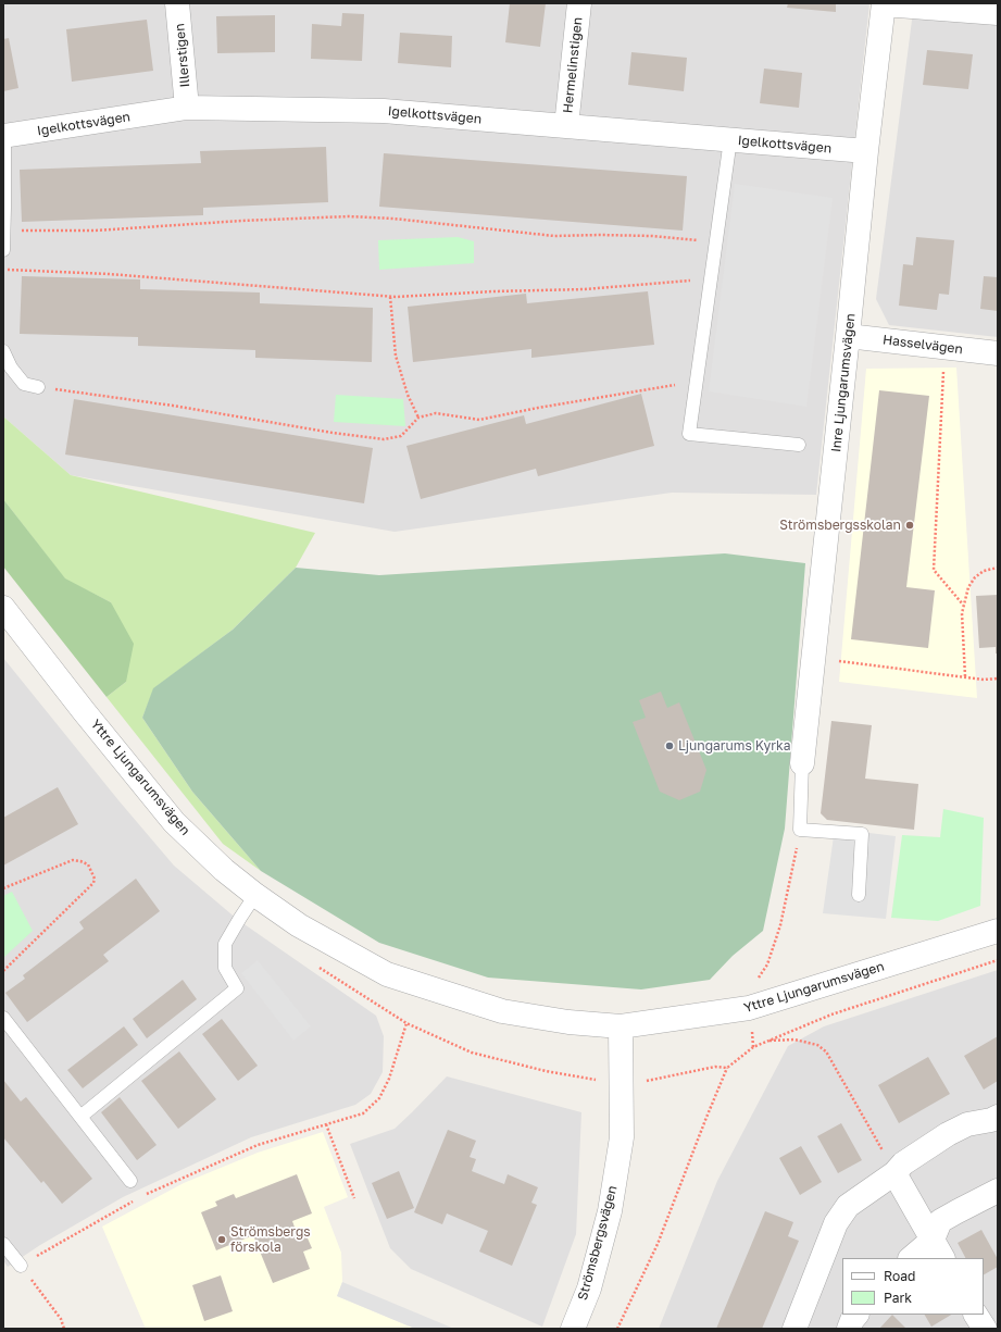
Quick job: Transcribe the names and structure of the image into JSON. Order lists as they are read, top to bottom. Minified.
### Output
{"streets":{"street":["Illerstigen","Hermelinstigen","Igelkottsvägen","Hasselvägen","Inre Ljungarumsvägen","Yttre Ljungarumsvägen","Strömsbergsvägen"]},"crossings":[["Illerstigen","Igelkottsvägen"],["Hermelinstigen","Igelkottsvägen"],["Igelkottsvägen","Inre Ljungarumsvägen"],["Hasselvägen","Inre Ljungarumsvägen"],["Yttre Ljungarumsvägen","Strömsbergsvägen"]],"places":["Strömsbergsskolan","Ljungarums Kyrka","Strömsbergs förskola"],"legend":["Road","Park"]}
